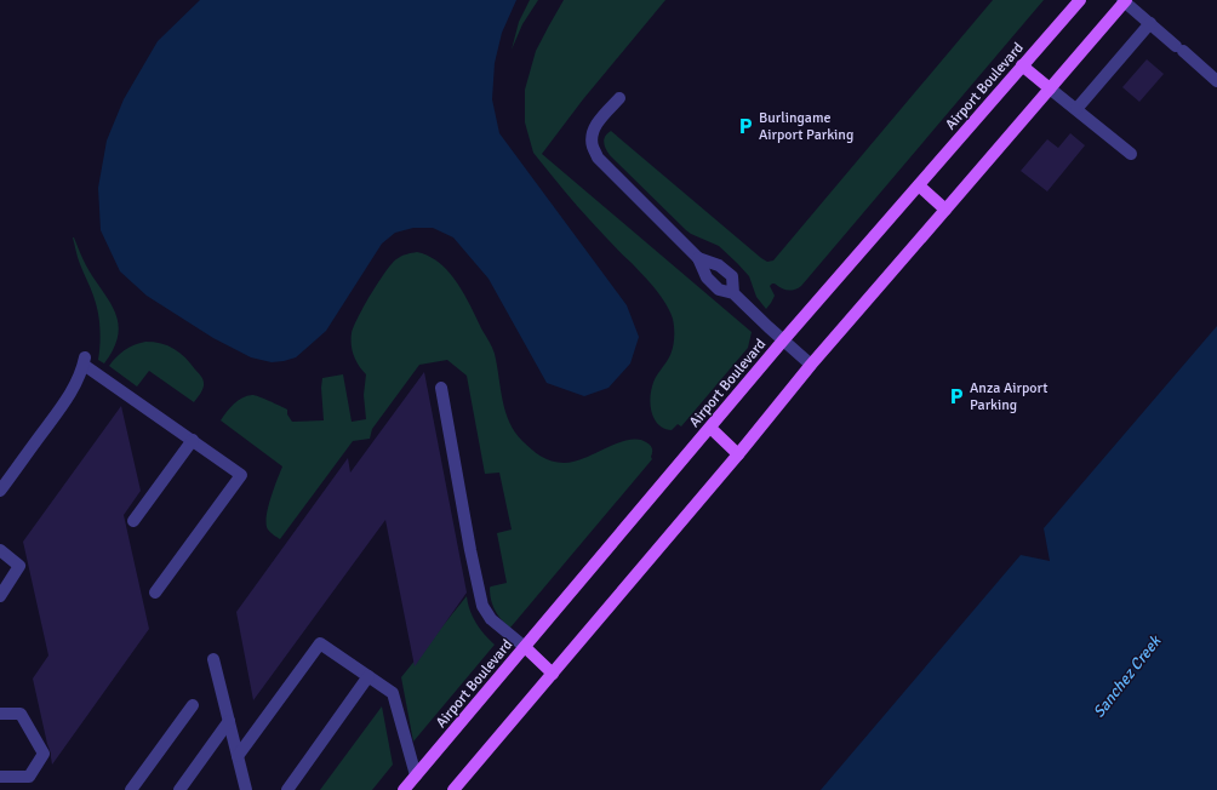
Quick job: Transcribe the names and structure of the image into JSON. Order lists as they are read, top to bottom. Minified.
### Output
{"streets":{"main road":["Airport Boulevard"]},"water":["Sanchez Creek"],"places":{"parking":["Burlingame Airport Parking","Anza Airport Parking"]}}
